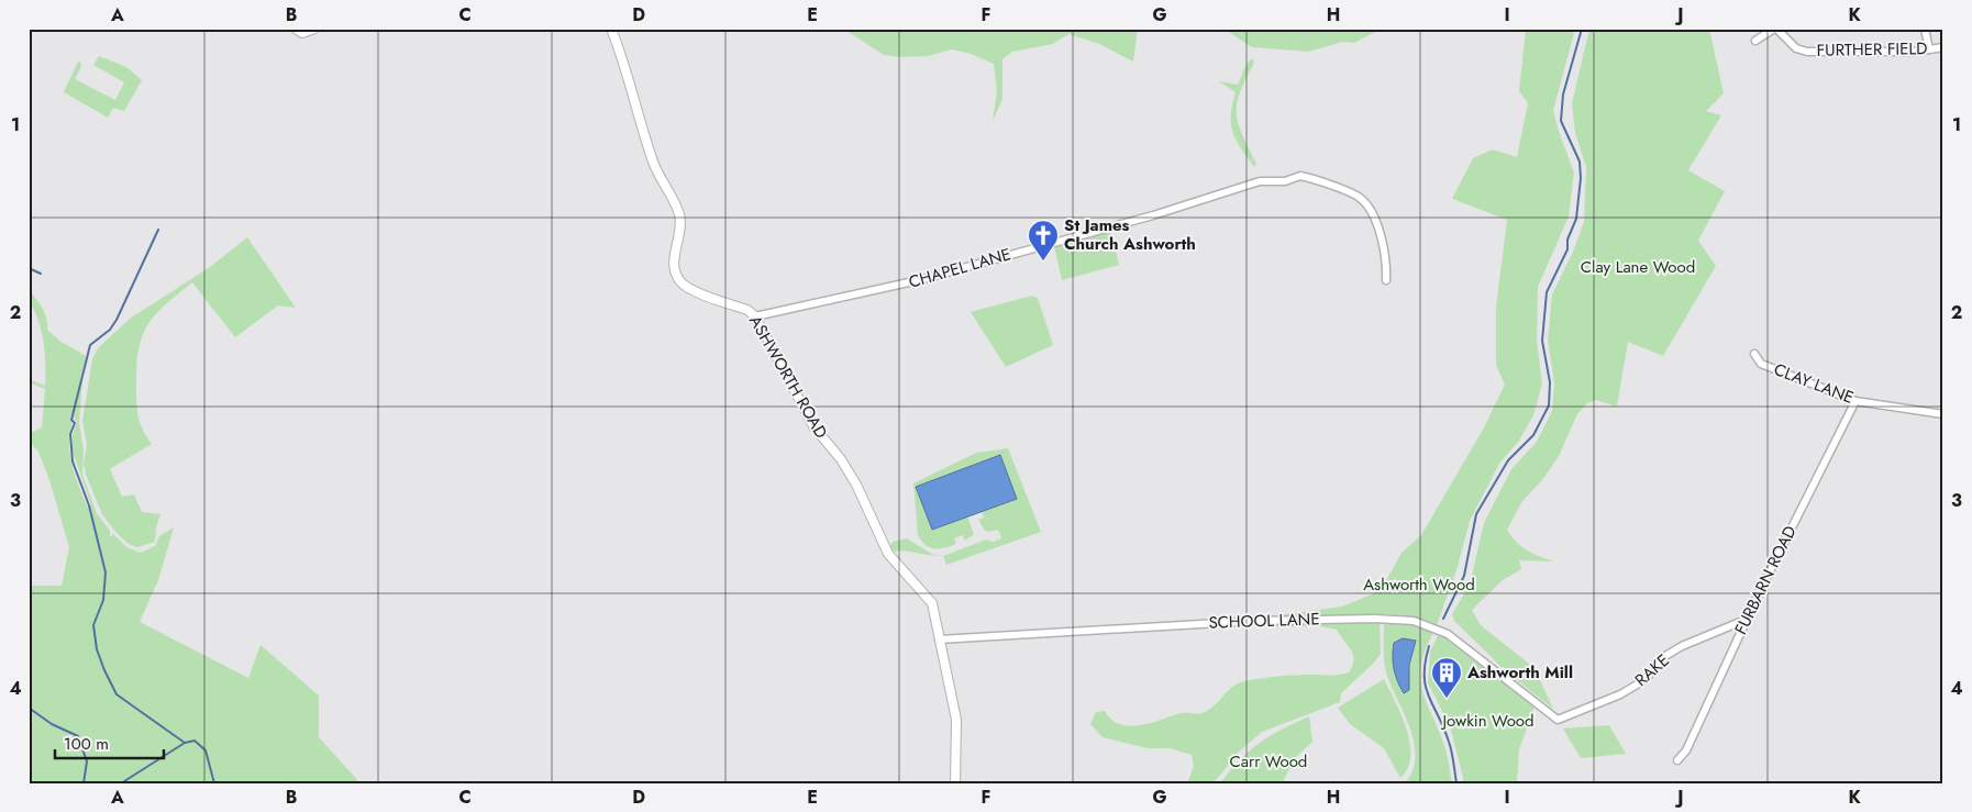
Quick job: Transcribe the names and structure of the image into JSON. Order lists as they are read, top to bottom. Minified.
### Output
{"streets":{"street":["FURTHER FIELD","CHAPEL LANE","ASHWORTH ROAD","CLAY LANE","FURBARN ROAD","SCHOOL LANE","RAKE"]},"crossings":[["CHAPEL LANE","ASHWORTH ROAD"],["ASHWORTH ROAD","SCHOOL LANE"],["CLAY LANE","FURBARN ROAD"],["FURBARN ROAD","RAKE"],["SCHOOL LANE","RAKE"]],"parks":["Clay Lane Wood","Ashworth Wood","Jowkin Wood","Carr Wood"],"places":{"church":["St James Church Ashworth"],"building":["Ashworth Mill"]},"scale_bar":"100 m","grid":{"columns":["A","B","C","D","E","F","G","H","I","J","K"],"rows":["1","2","3","4"]}}
